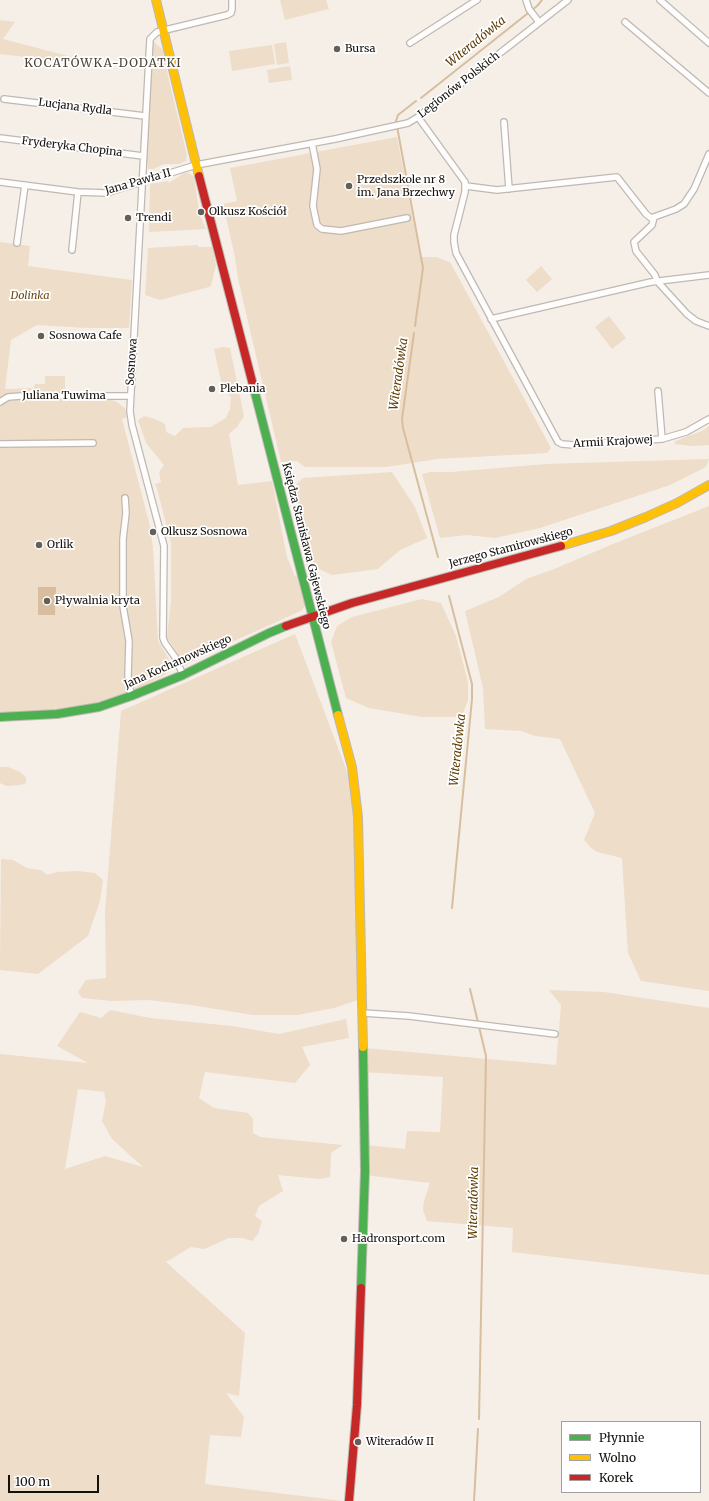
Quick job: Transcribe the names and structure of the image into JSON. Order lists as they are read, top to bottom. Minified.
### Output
{"streets":{"street":["Legionów Polskich","Lucjana Rydla","Fryderyka Chopina","Jana Pawła II","Sosnowa","Juliana Tuwima","Armii Krajowej","Księdza Stanisława Gajewskiego","Jerzego Stamirowskiego","Jana Kochanowskiego"]},"crossings":[["Legionów Polskich","Jana Pawła II"],["Legionów Polskich","Księdza Stanisława Gajewskiego"],["Lucjana Rydla","Sosnowa"],["Fryderyka Chopina","Sosnowa"],["Jana Pawła II","Sosnowa"],["Jana Pawła II","Księdza Stanisława Gajewskiego"],["Sosnowa","Juliana Tuwima"],["Sosnowa","Księdza Stanisława Gajewskiego"],["Sosnowa","Jana Kochanowskiego"],["Księdza Stanisława Gajewskiego","Jerzego Stamirowskiego"],["Księdza Stanisława Gajewskiego","Jana Kochanowskiego"],["Jerzego Stamirowskiego","Jana Kochanowskiego"]],"districts":["KOCATÓWKA-DODATKI"],"water":["Witeradówka"],"parks":["Dolinka"],"places":["Bursa","Przedszkole nr 8 im. Jana Brzechwy","Olkusz Kościół","Trendi","Sosnowa Cafe","Plebania","Olkusz Sosnowa","Orlik","Pływalnia kryta","Hadronsport.com","Witeradów II"],"legend":["Płynnie","Wolno","Korek"],"scale_bar":"100 m"}
